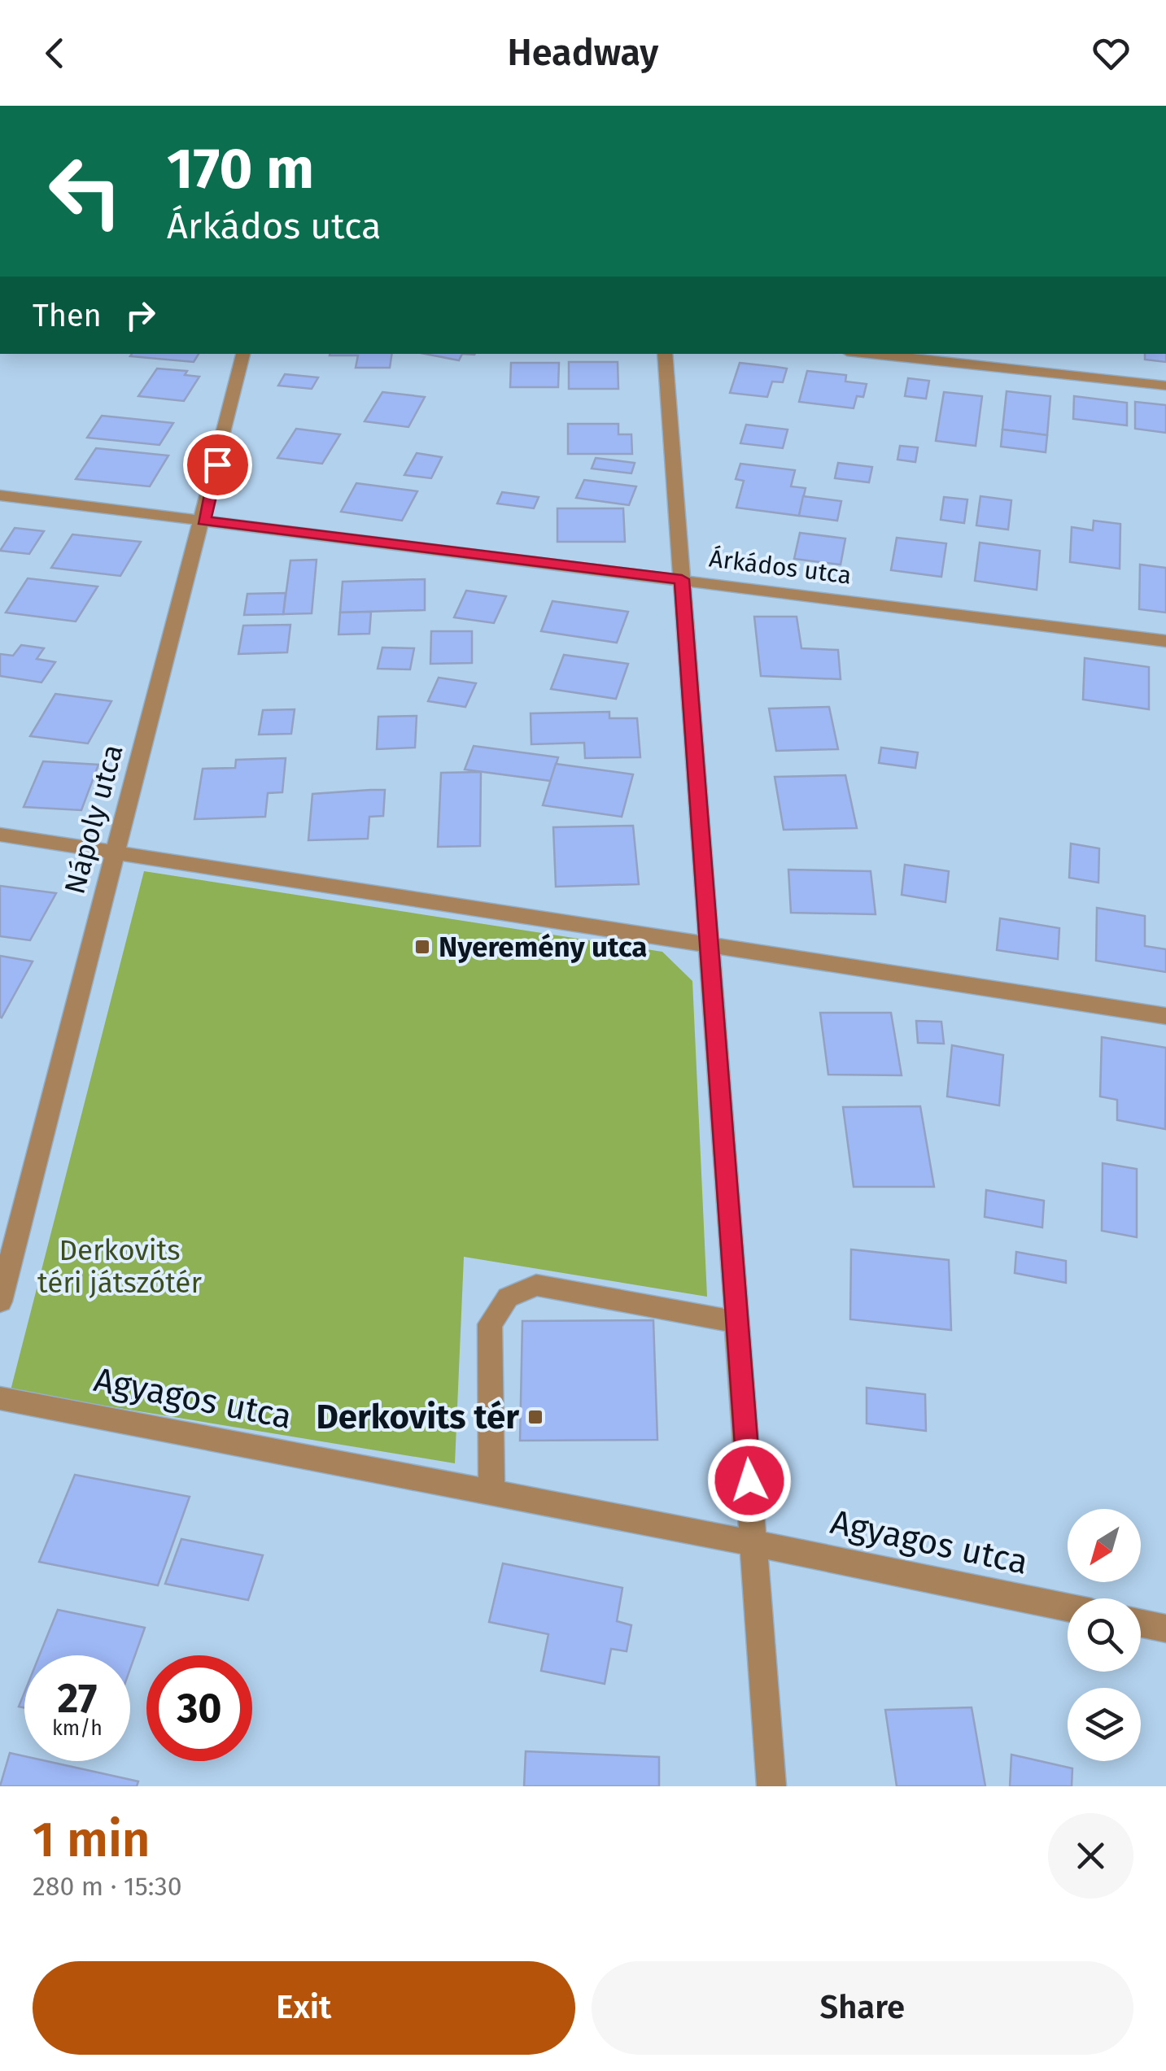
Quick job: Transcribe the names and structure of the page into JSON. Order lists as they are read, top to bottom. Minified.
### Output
{"streets":{"street":["Árkádos utca","Nápoly utca","Agyagos utca"]},"crossings":[["Árkádos utca","Nápoly utca"]],"parks":["Derkovits téri játszótér"],"places":{"transit":["Nyeremény utca","Derkovits tér"]},"north":"bottom left","page":{"header":"Headway","turn":["170 m","Árkádos utca"],"then":"Then","speed":"27 km/h","limit":"30","heading":["1 min","280 m · 15:30"],"buttons":["Exit","Share"]}}
